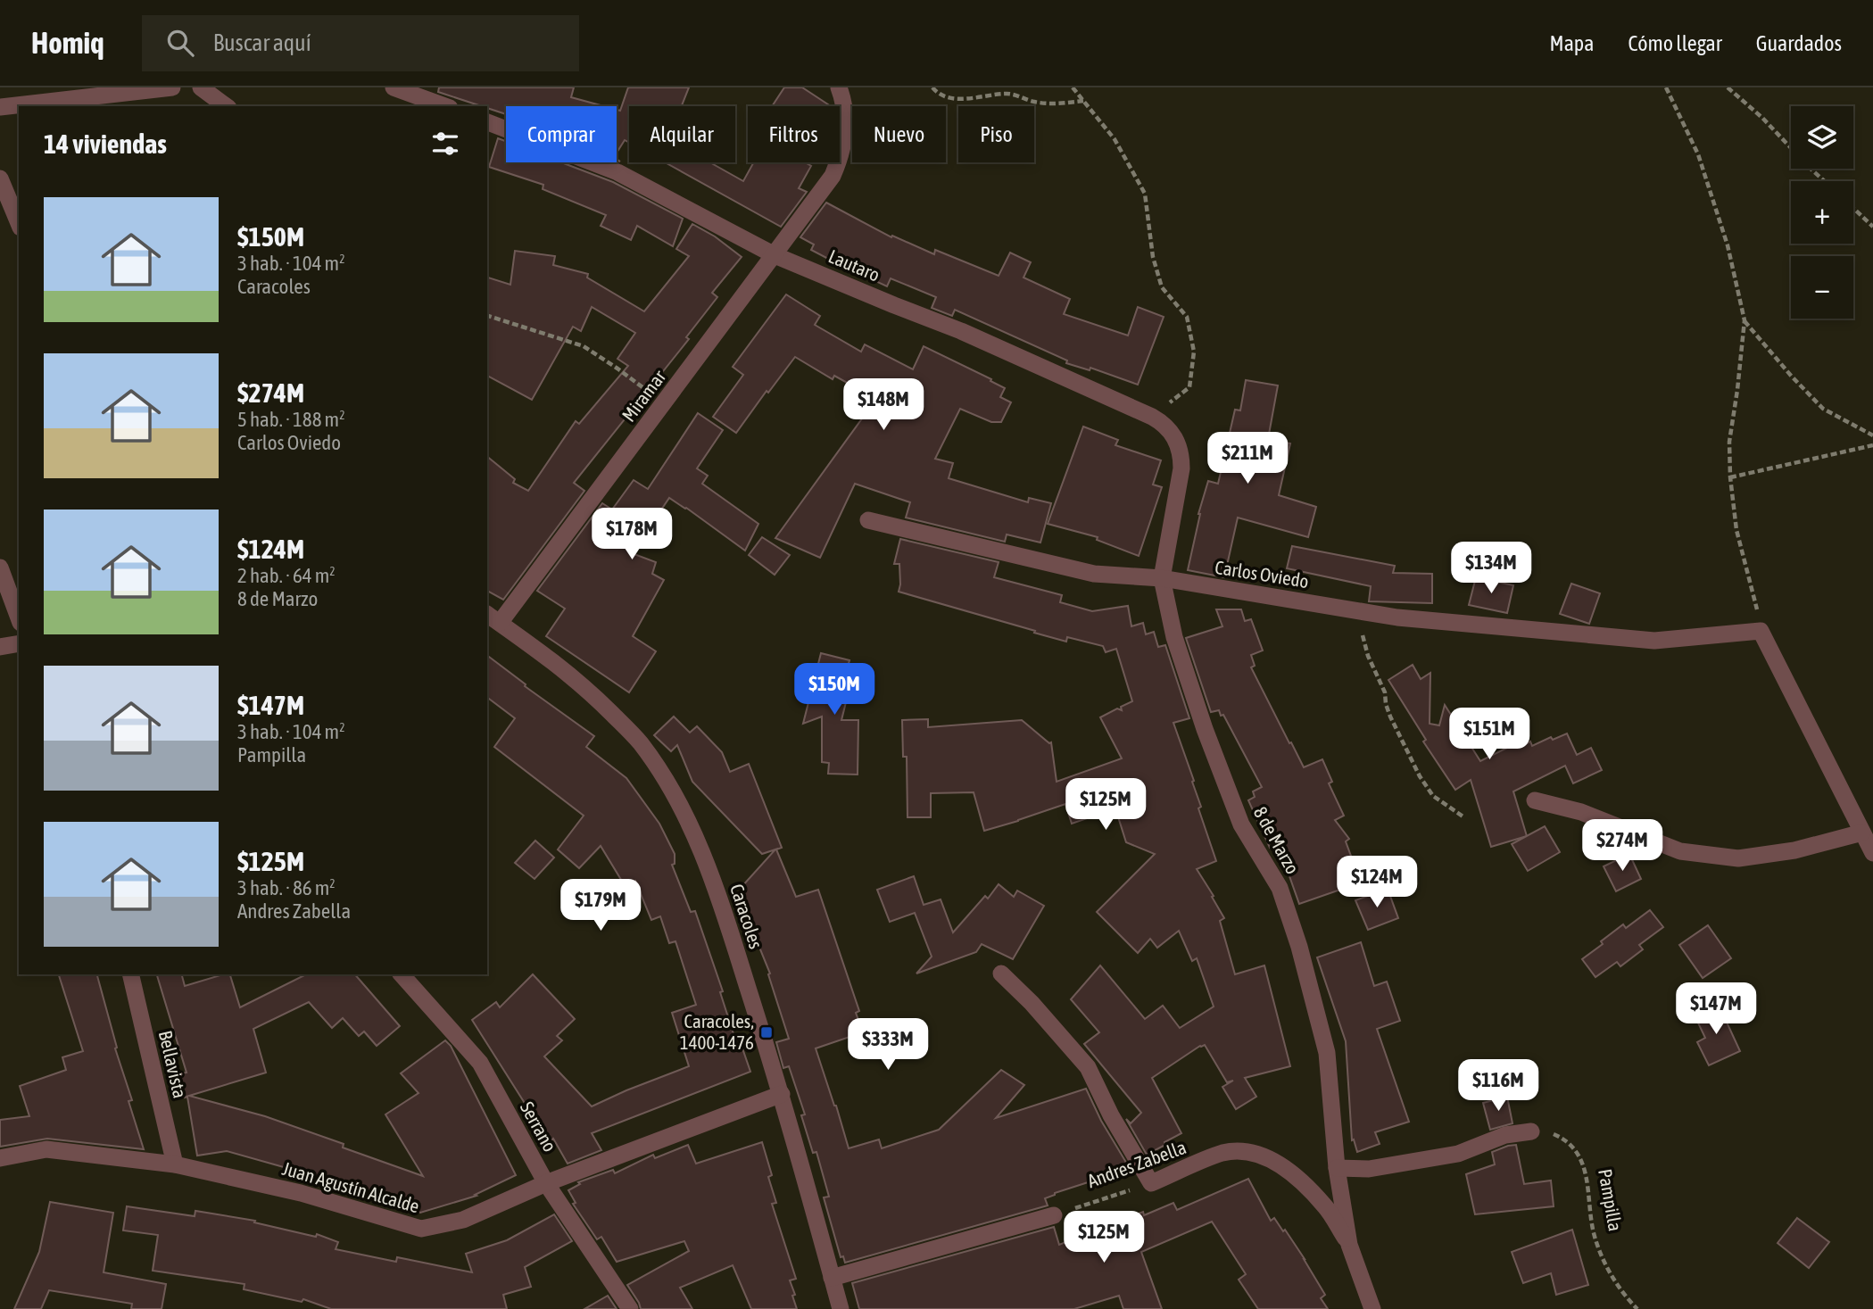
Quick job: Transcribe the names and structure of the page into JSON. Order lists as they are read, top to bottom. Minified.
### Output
{"streets":{"street":["Lautaro","Miramar","Carlos Oviedo","8 de Marzo","Caracoles","Bellavista","Serrano","Andres Zabella","Juan Agustín Alcalde"],"path":["Pampilla"]},"crossings":[["Lautaro","Miramar"],["Lautaro","8 de Marzo"],["Miramar","Caracoles"],["Carlos Oviedo","8 de Marzo"],["8 de Marzo","Andres Zabella"],["Caracoles","Juan Agustín Alcalde"],["Bellavista","Juan Agustín Alcalde"],["Serrano","Juan Agustín Alcalde"]],"places":{"transit":["Caracoles, 1400-1476"]},"page":{"header":"Homiq","search":"Buscar aquí","nav":["Mapa","Cómo llegar","Guardados"],"map_buttons":["+","−"],"chip":["Comprar","Alquilar","Filtros","Nuevo","Piso"],"heading":"14 viviendas","list":[{"name":"$150M","note":"3 hab. · 104 m² · Caracoles"},{"name":"$274M","note":"5 hab. · 188 m² · Carlos Oviedo"},{"name":"$124M","note":"2 hab. · 64 m² · 8 de Marzo"},{"name":"$147M","note":"3 hab. · 104 m² · Pampilla"},{"name":"$125M","note":"3 hab. · 86 m² · Andres Zabella"}],"price":["$148M","$211M","$178M","$134M","$150M","$151M","$125M","$274M","$124M","$179M","$147M","$333M","$116M","$125M"]}}
